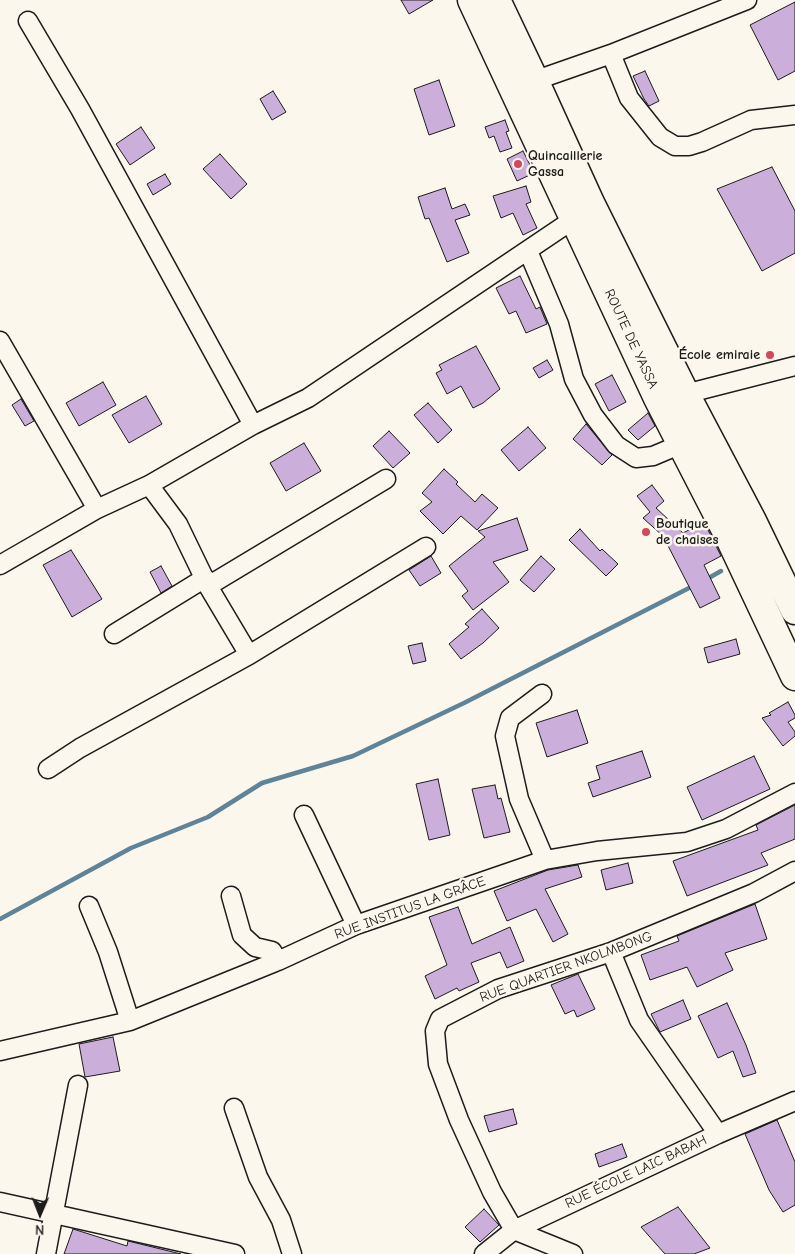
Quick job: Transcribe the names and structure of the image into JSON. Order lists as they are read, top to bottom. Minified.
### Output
{"streets":{"main road":["ROUTE DE YASSA"],"street":["RUE INSTITUS LA GRÂCE","RUE QUARTIER NKOLMBONG","RUE ÉCOLE LAIC BABAH"]},"crossings":[["RUE QUARTIER NKOLMBONG","RUE ÉCOLE LAIC BABAH"]],"places":["Quincaillerie Gassa","École emiraie","Boutique de chaises"],"north":"bottom"}
